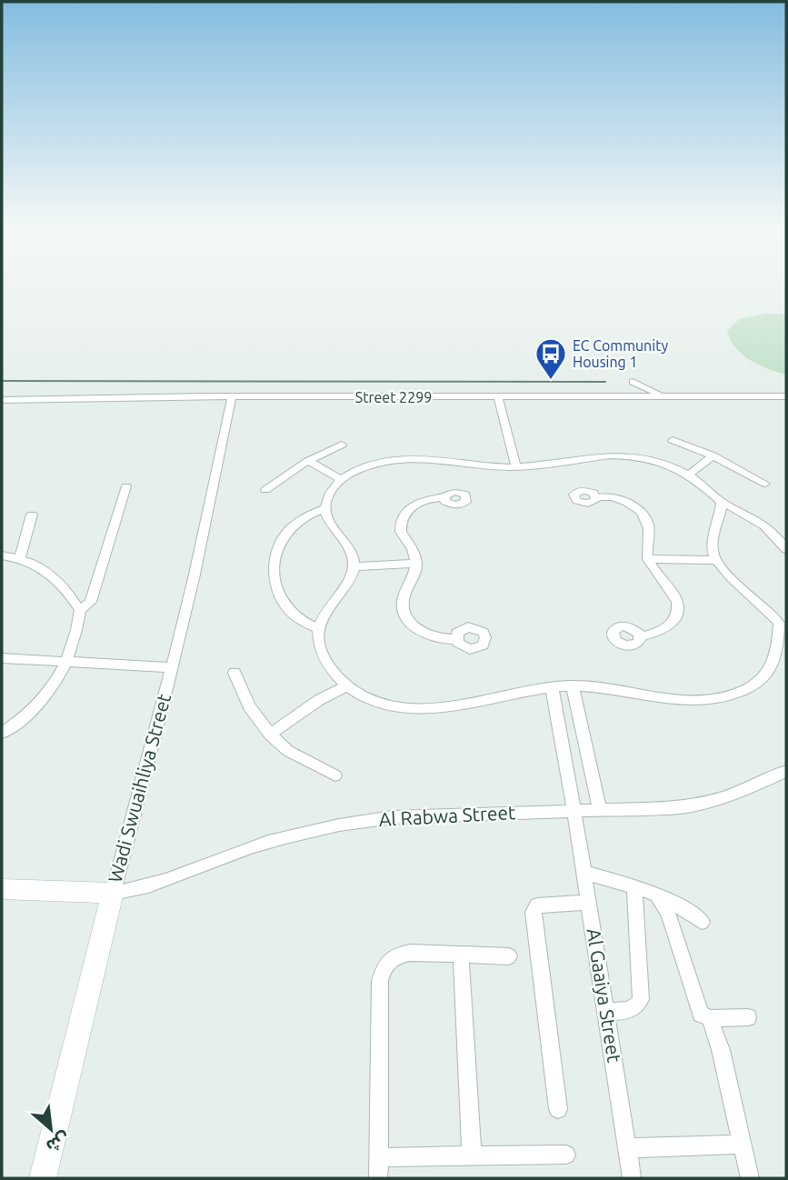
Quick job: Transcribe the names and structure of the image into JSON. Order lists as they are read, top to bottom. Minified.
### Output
{"streets":{"street":["Street 2299","Wadi Swuaihliya Street","Al Rabwa Street","Al Gaaiya Street"]},"crossings":[["Street 2299","Wadi Swuaihliya Street"],["Wadi Swuaihliya Street","Al Rabwa Street"],["Al Rabwa Street","Al Gaaiya Street"]],"places":{"bus stop":["EC Community Housing 1"]},"north":"bottom right"}
